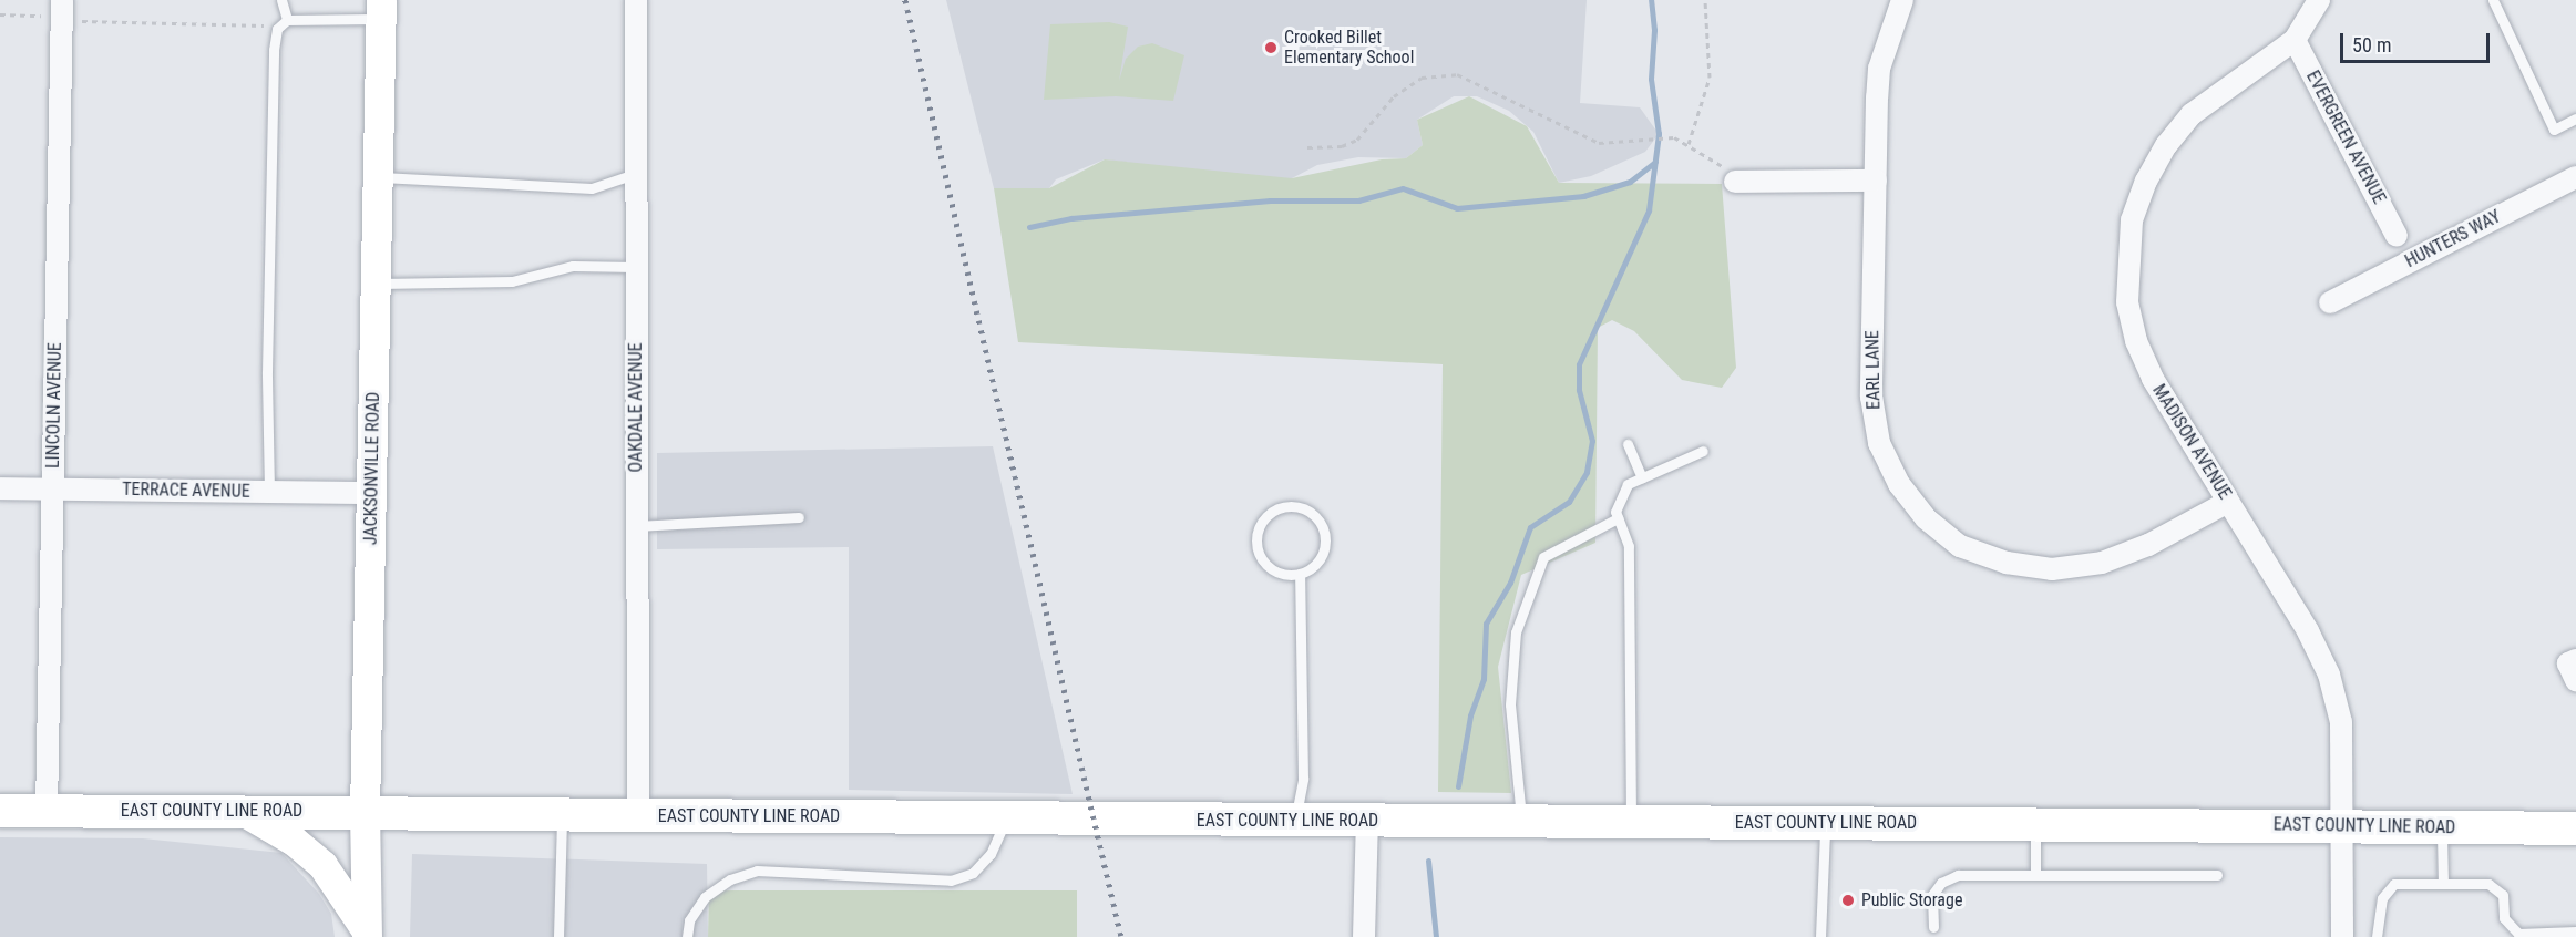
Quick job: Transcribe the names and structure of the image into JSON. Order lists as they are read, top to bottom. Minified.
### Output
{"streets":{"main road":["JACKSONVILLE ROAD","EAST COUNTY LINE ROAD"],"street":["EVERGREEN AVENUE","HUNTERS WAY","EARL LANE","LINCOLN AVENUE","OAKDALE AVENUE","MADISON AVENUE","TERRACE AVENUE"]},"crossings":[["EVERGREEN AVENUE","MADISON AVENUE"],["EARL LANE","MADISON AVENUE"],["LINCOLN AVENUE","TERRACE AVENUE"],["LINCOLN AVENUE","EAST COUNTY LINE ROAD"],["OAKDALE AVENUE","EAST COUNTY LINE ROAD"],["MADISON AVENUE","EAST COUNTY LINE ROAD"],["JACKSONVILLE ROAD","TERRACE AVENUE"],["JACKSONVILLE ROAD","EAST COUNTY LINE ROAD"]],"places":["Crooked Billet Elementary School","Public Storage"],"scale_bar":"50 m"}
